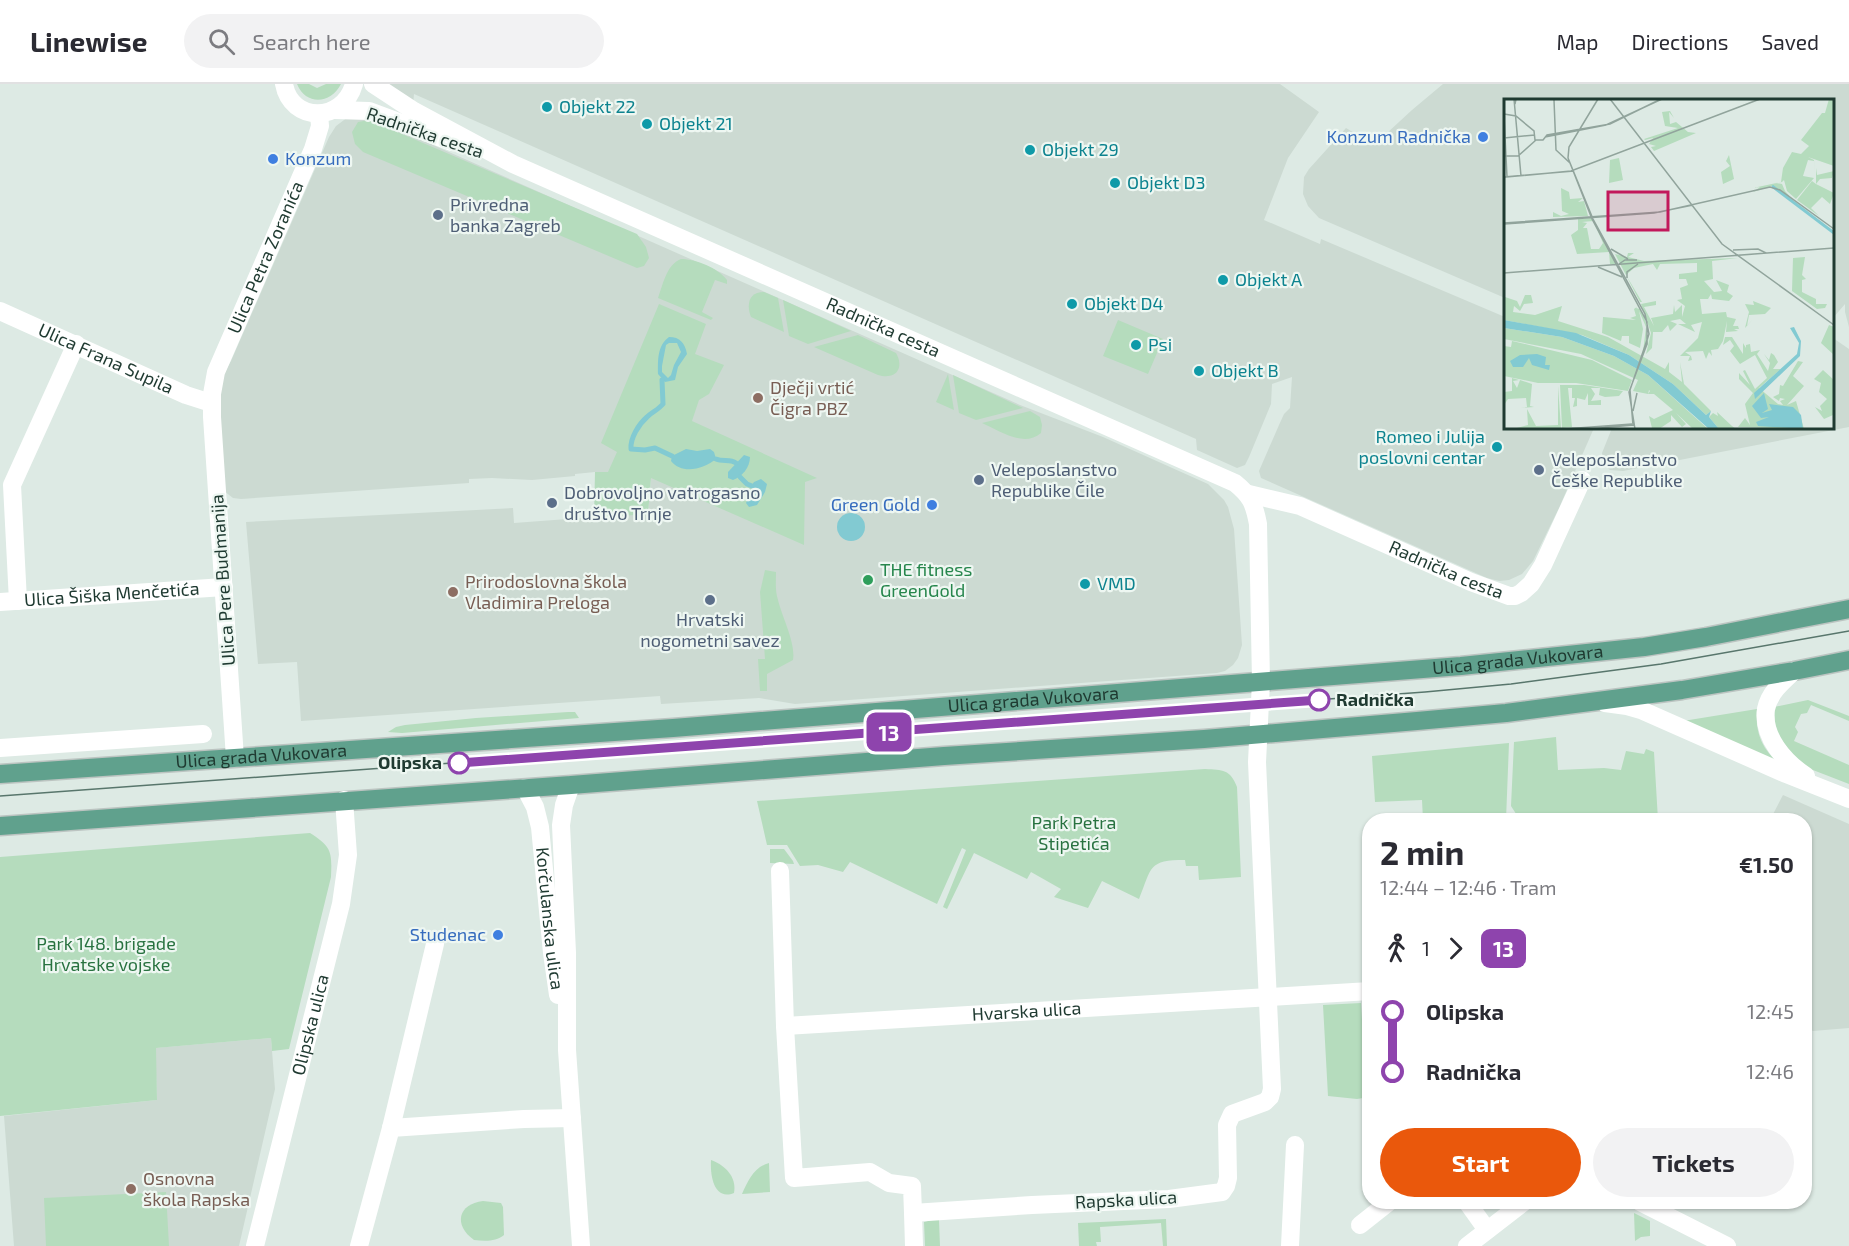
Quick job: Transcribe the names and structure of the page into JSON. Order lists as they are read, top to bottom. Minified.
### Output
{"streets":{"main road":["Ulica grada Vukovara"],"street":["Radnička cesta","Ulica Petra Zoranića","Ulica Frana Supila","Ulica Pere Budmanija","Ulica Šiška Menčetića","Korčulanska ulica","Hvarska ulica","Olipska ulica","Rapska ulica"]},"crossings":[["Radnička cesta","Ulica Petra Zoranića"],["Ulica Petra Zoranića","Ulica Frana Supila"],["Ulica Petra Zoranića","Ulica Pere Budmanija"],["Ulica Frana Supila","Ulica Pere Budmanija"],["Ulica Pere Budmanija","Ulica Šiška Menčetića"],["Ulica Pere Budmanija","Ulica grada Vukovara"],["Hvarska ulica","Rapska ulica"]],"parks":["Park Petra Stipetića","Park 148. brigade Hrvatske vojske"],"places":["Objekt 22","Objekt 21","Konzum Radnička","Objekt 29","Konzum","Objekt D3","Privredna banka Zagreb","Objekt A","Objekt D4","Psi","Objekt B","Dječji vrtić Čigra PBZ","Romeo i Julija poslovni centar","Veleposlanstvo Češke Republike","Veleposlanstvo Republike Čile","Dobrovoljno vatrogasno društvo Trnje","Green Gold","THE fitness GreenGold","VMD","Prirodoslovna škola Vladimira Preloga","Hrvatski nogometni savez","Radnička","Olipska","Studenac","Osnovna škola Rapska"],"lines":["tram line 13"],"page":{"header":"Linewise","search":"Search here","nav":["Map","Directions","Saved"],"on_map":"13","heading":["2 min","12:44 – 12:46 · Tram","€1.50"],"legs":["1","13"],"list":[{"name":"Olipska","value":"12:45"},{"name":"Radnička","value":"12:46"}],"buttons":["Start","Tickets"]}}
